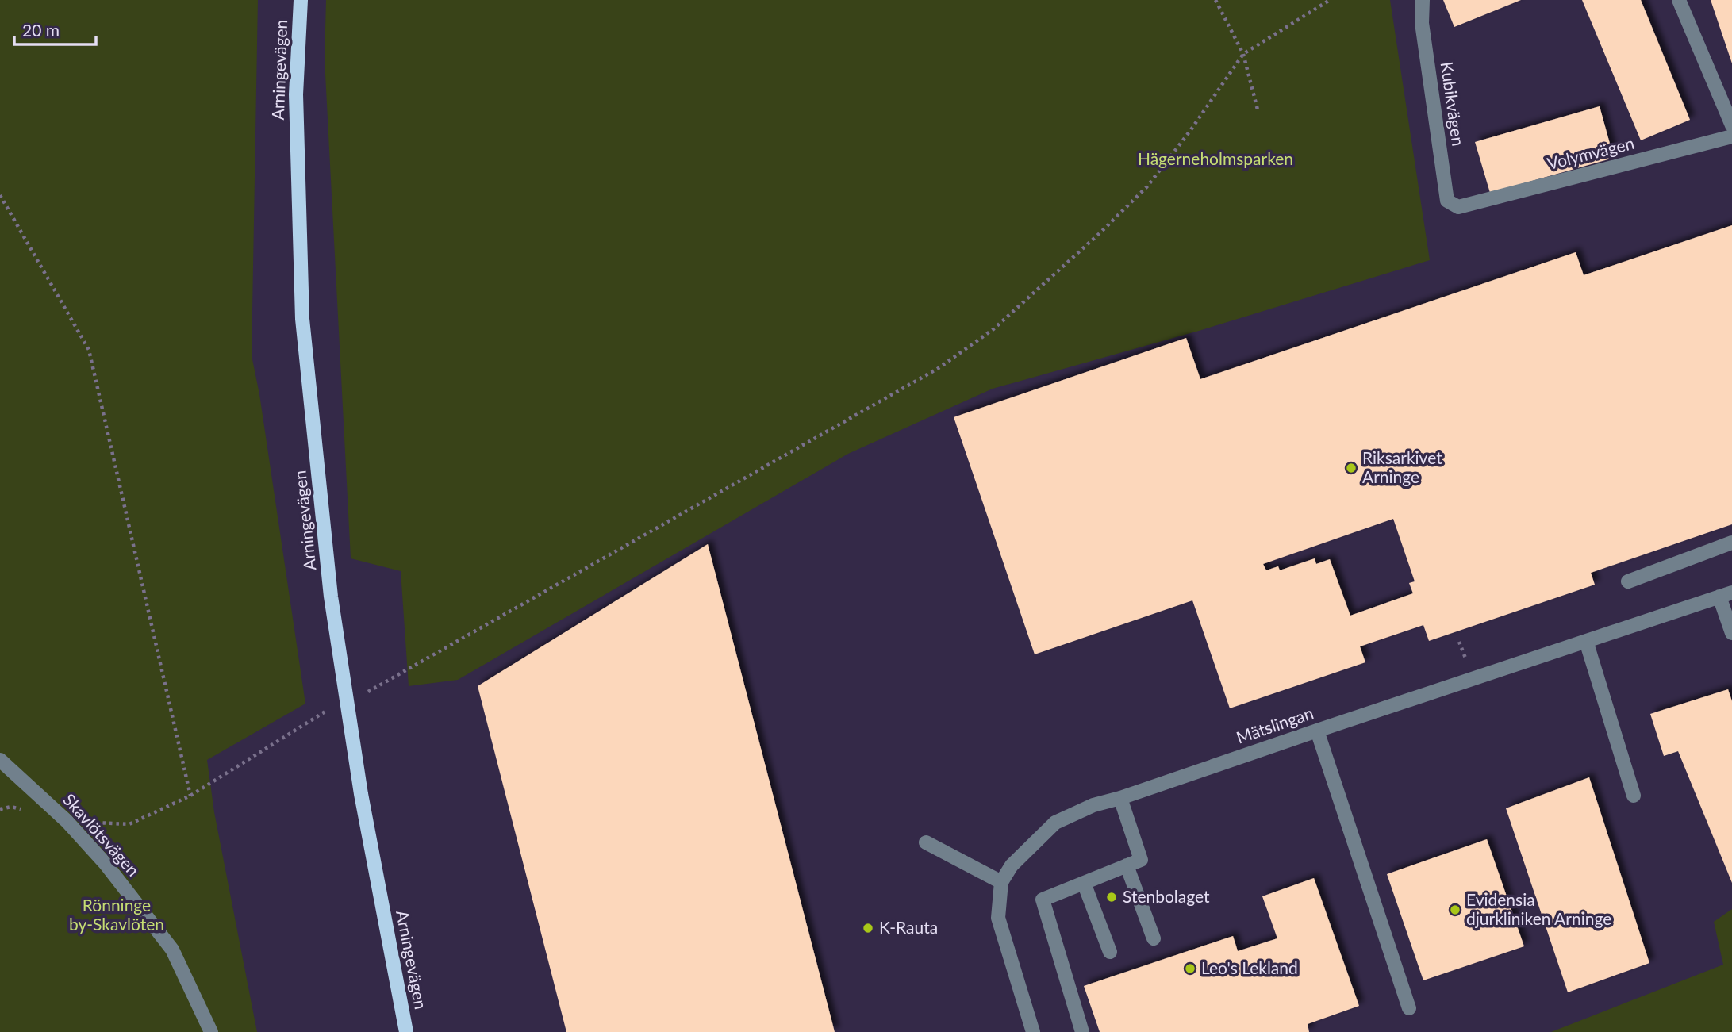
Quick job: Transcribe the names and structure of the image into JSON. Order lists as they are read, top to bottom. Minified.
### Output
{"streets":{"main road":["Arningevägen"],"street":["Kubikvägen","Volymvägen","Mätslingan","Skavlötsvägen"]},"crossings":[["Kubikvägen","Volymvägen"]],"parks":["Hägerneholmsparken","Rönninge by-Skavlöten"],"places":["Riksarkivet Arninge","Stenbolaget","Evidensia djurkliniken Arninge","K-Rauta","Leo's Lekland"],"scale_bar":"20 m"}
